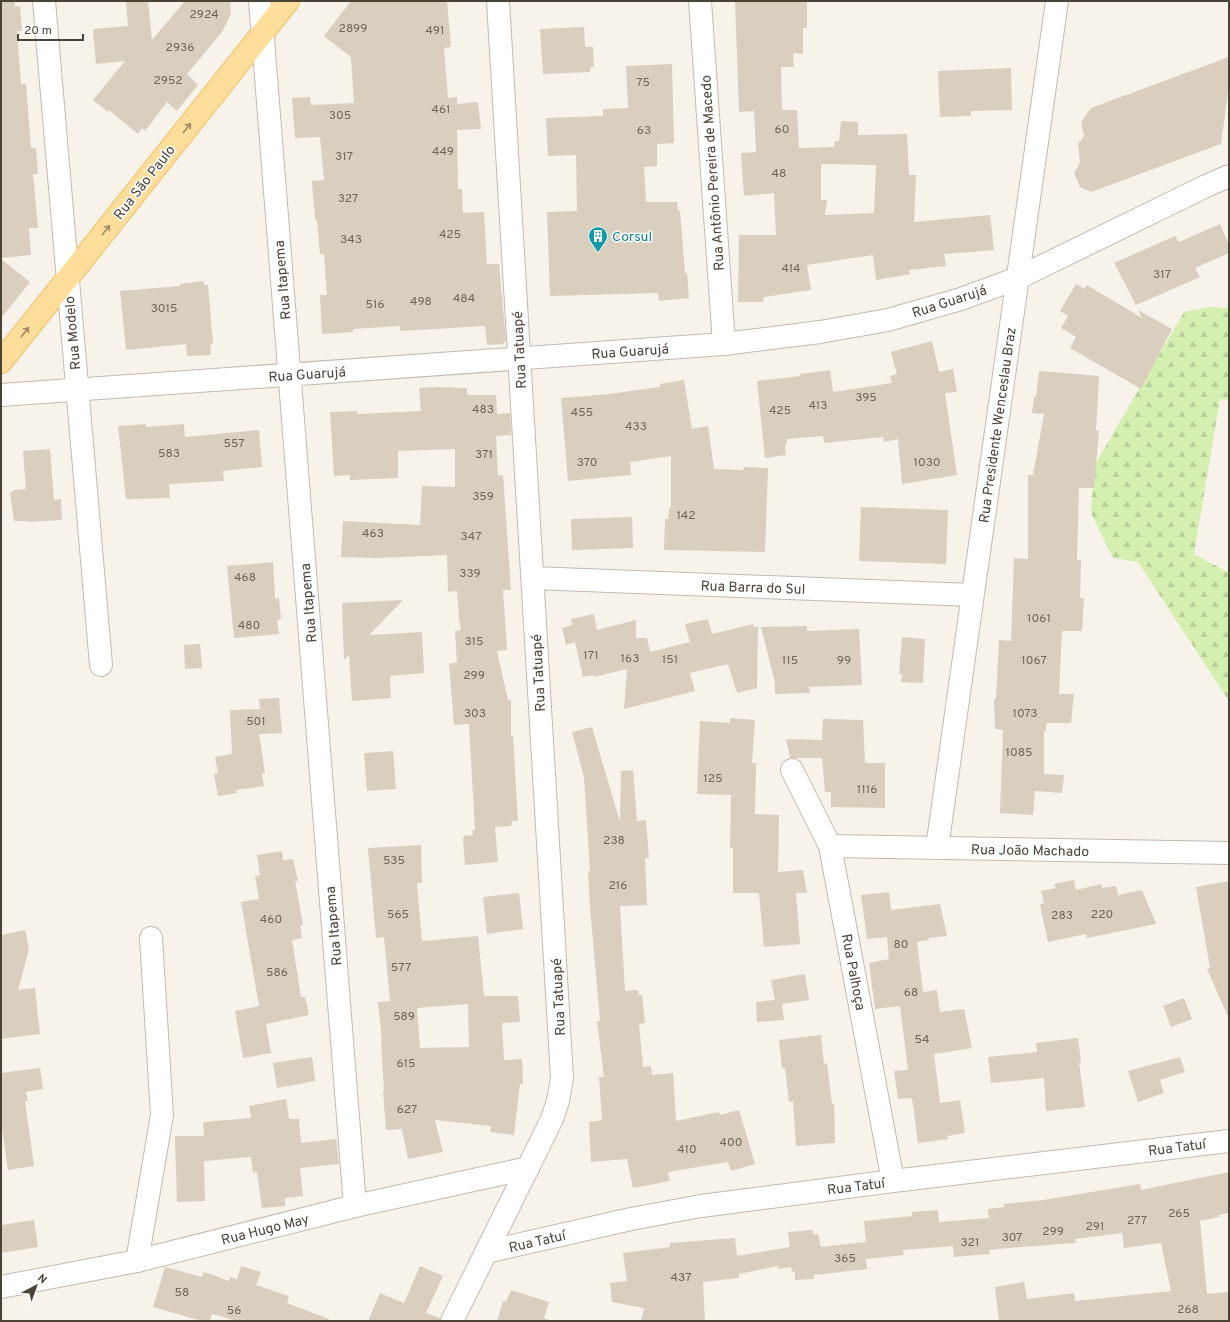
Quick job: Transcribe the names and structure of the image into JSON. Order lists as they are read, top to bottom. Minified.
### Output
{"streets":{"main road":["Rua São Paulo"],"street":["Rua Antônio Pereira de Macedo","Rua Itapema","Rua Guarujá","Rua Modelo","Rua Tatuapé","Rua Presidente Wenceslau Braz","Rua Barra do Sul","Rua João Machado","Rua Palhoça","Rua Tatuí","Rua Hugo May"]},"crossings":[["Rua Antônio Pereira de Macedo","Rua Guarujá"],["Rua São Paulo","Rua Itapema"],["Rua São Paulo","Rua Modelo"],["Rua Itapema","Rua Guarujá"],["Rua Itapema","Rua Hugo May"],["Rua Guarujá","Rua Modelo"],["Rua Guarujá","Rua Tatuapé"],["Rua Guarujá","Rua Presidente Wenceslau Braz"],["Rua Tatuapé","Rua Barra do Sul"],["Rua Tatuapé","Rua Tatuí"],["Rua Tatuapé","Rua Hugo May"],["Rua Presidente Wenceslau Braz","Rua Barra do Sul"],["Rua Presidente Wenceslau Braz","Rua João Machado"],["Rua João Machado","Rua Palhoça"],["Rua Palhoça","Rua Tatuí"]],"one_way":["Rua São Paulo"],"places":{"building":["Corsul"]},"house_numbers":["2924","2899","491","2936","2952","75","461","305","60","63","449","317","48","327","425","343","414","317","484","498","516","3015","395","413","483","425","455","433","557","583","371","370","1030","359","142","463","347","339","468","1061","480","315","171","163","151","115","99","1067","299","303","1073","501","1085","125","1116","238","535","216","565","220","283","460","80","577","586","68","589","54","615","627","400","410","265","277","291","299","307","321","365","437","58","268","56"],"scale_bar":"20 m","north":"top right"}
